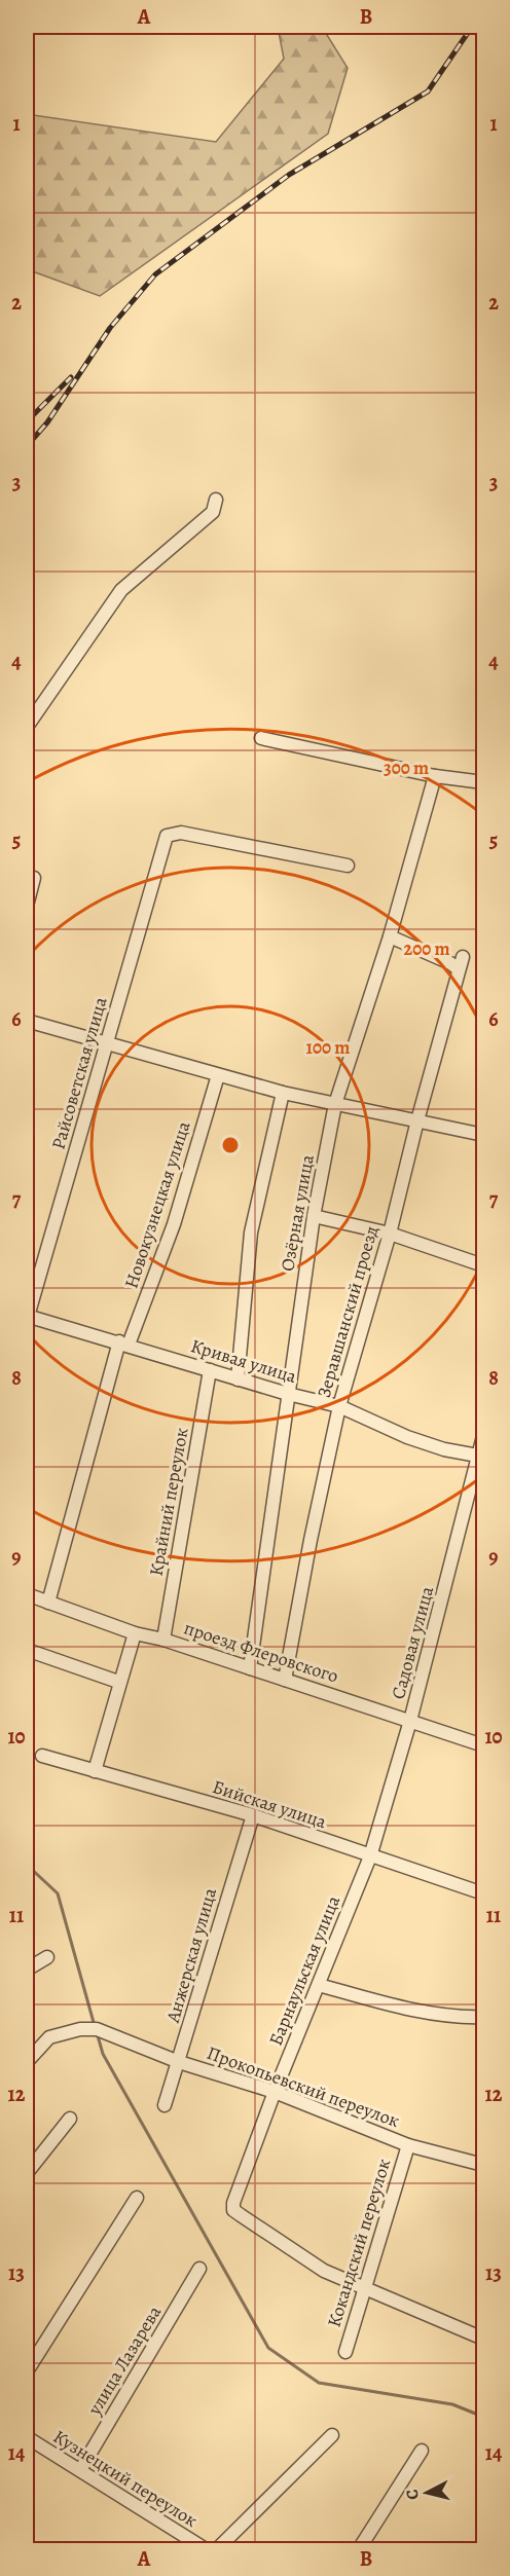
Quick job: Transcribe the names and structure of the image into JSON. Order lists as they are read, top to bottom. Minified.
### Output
{"streets":{"street":["Райсоветская улица","Новокузнецкая улица","Озёрная улица","Зеравшанский проезд","Кривая улица","Крайний переулок","Садовая улица","проезд Флеровского","Бийская улица","Анжерская улица","Барнаульская улица","Прокопьевский переулок","Кокандский переулок","улица Лазарева","Кузнецкий переулок"]},"crossings":[["Райсоветская улица","Кривая улица"],["Новокузнецкая улица","Кривая улица"],["Новокузнецкая улица","проезд Флеровского"],["Озёрная улица","Зеравшанский проезд"],["Озёрная улица","Кривая улица"],["Озёрная улица","проезд Флеровского"],["Зеравшанский проезд","Кривая улица"],["Зеравшанский проезд","проезд Флеровского"],["Кривая улица","Крайний переулок"],["Кривая улица","Садовая улица"],["Крайний переулок","проезд Флеровского"],["Садовая улица","проезд Флеровского"],["Садовая улица","Бийская улица"],["Садовая улица","Барнаульская улица"],["Бийская улица","Анжерская улица"],["Бийская улица","Барнаульская улица"],["Анжерская улица","Прокопьевский переулок"],["Барнаульская улица","Прокопьевский переулок"],["Барнаульская улица","Кокандский переулок"],["Прокопьевский переулок","Кокандский переулок"],["улица Лазарева","Кузнецкий переулок"]],"north":"left","grid":{"columns":["A","B"],"rows":["1","2","3","4","5","6","7","8","9","10","11","12","13","14"]},"rings":["300 m","200 m","100 m"]}
